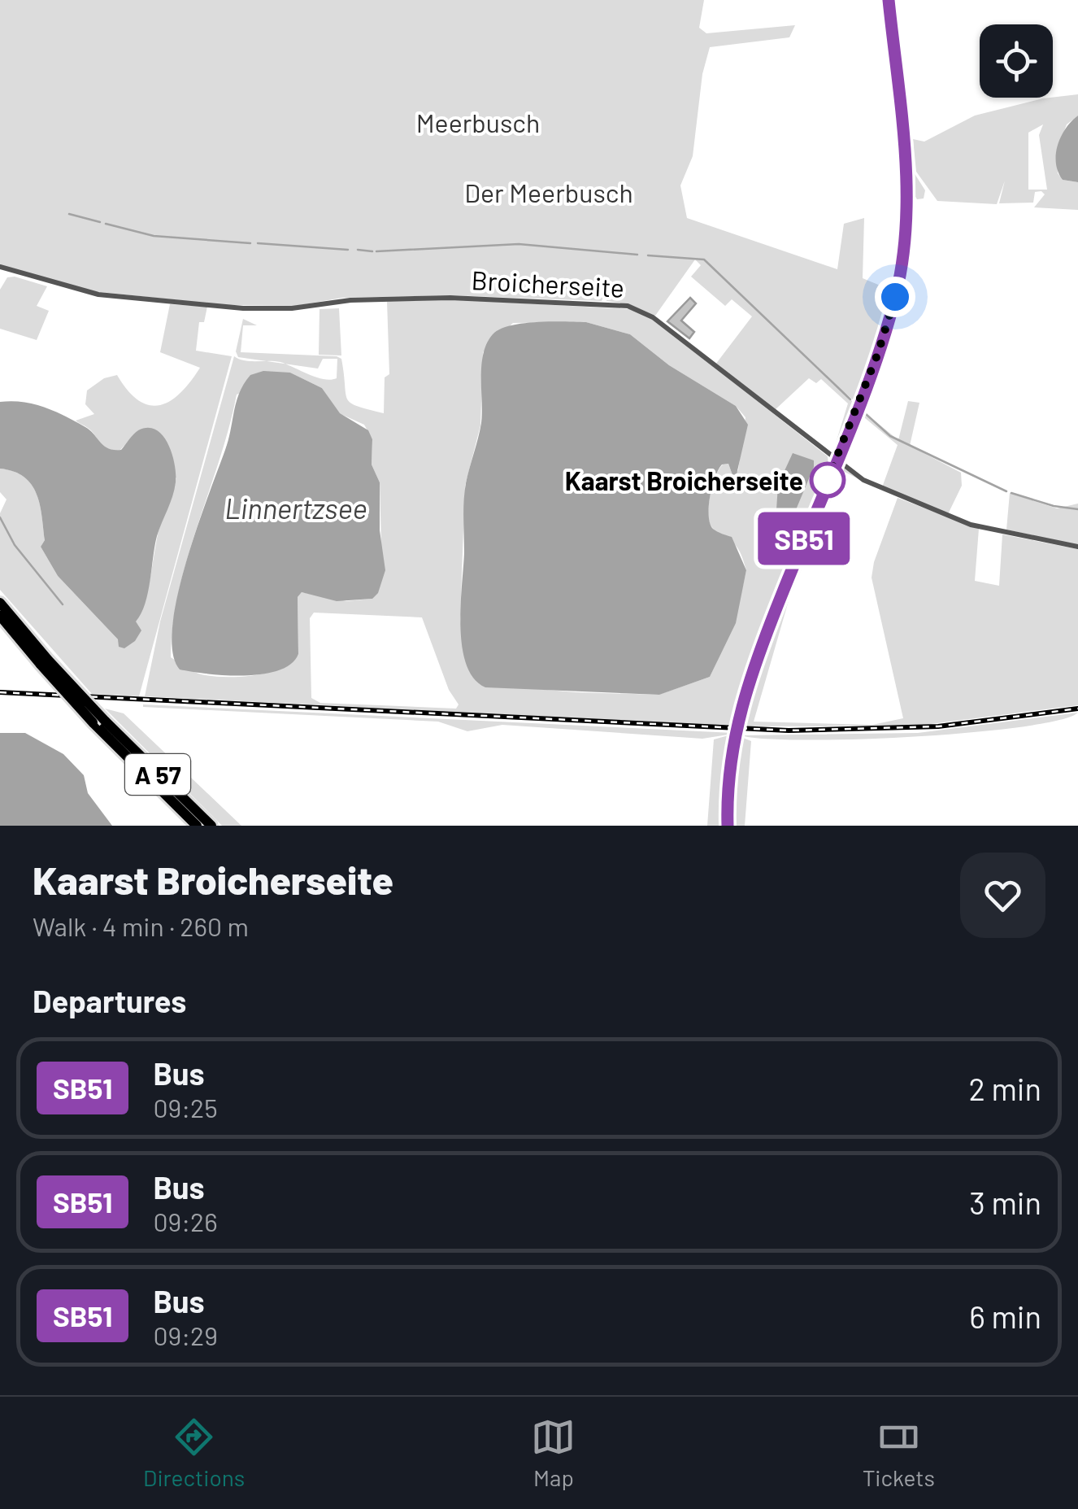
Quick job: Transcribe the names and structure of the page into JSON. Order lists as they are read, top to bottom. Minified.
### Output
{"streets":{"highway":["A 57"],"street":["Broicherseite"]},"water":["Linnertzsee"],"parks":["Meerbusch","Der Meerbusch"],"places":["Kaarst Broicherseite"],"lines":["bus line SB51"],"page":{"on_map":"SB51","heading":[["Kaarst Broicherseite","Walk · 4 min · 260 m"],"Departures"],"list":[{"mark":"SB51","name":"Bus","note":"09:25","value":"2 min"},{"mark":"SB51","name":"Bus","note":"09:26","value":"3 min"},{"mark":"SB51","name":"Bus","note":"09:29","value":"6 min"}],"tabs":["Directions","Map","Tickets"]}}
